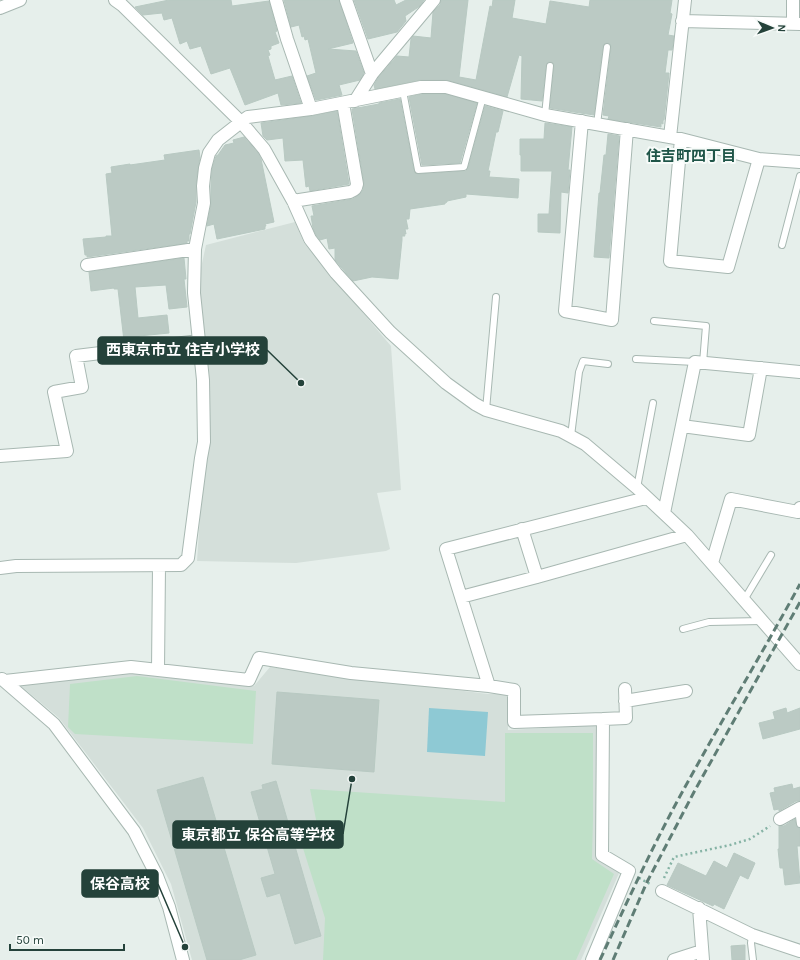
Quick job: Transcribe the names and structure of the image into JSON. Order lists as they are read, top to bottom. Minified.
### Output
{"districts":["住吉町四丁目"],"places":["西東京市立 住吉小学校","東京都立 保谷高等学校","保谷高校"],"scale_bar":"50 m","north":"right"}
